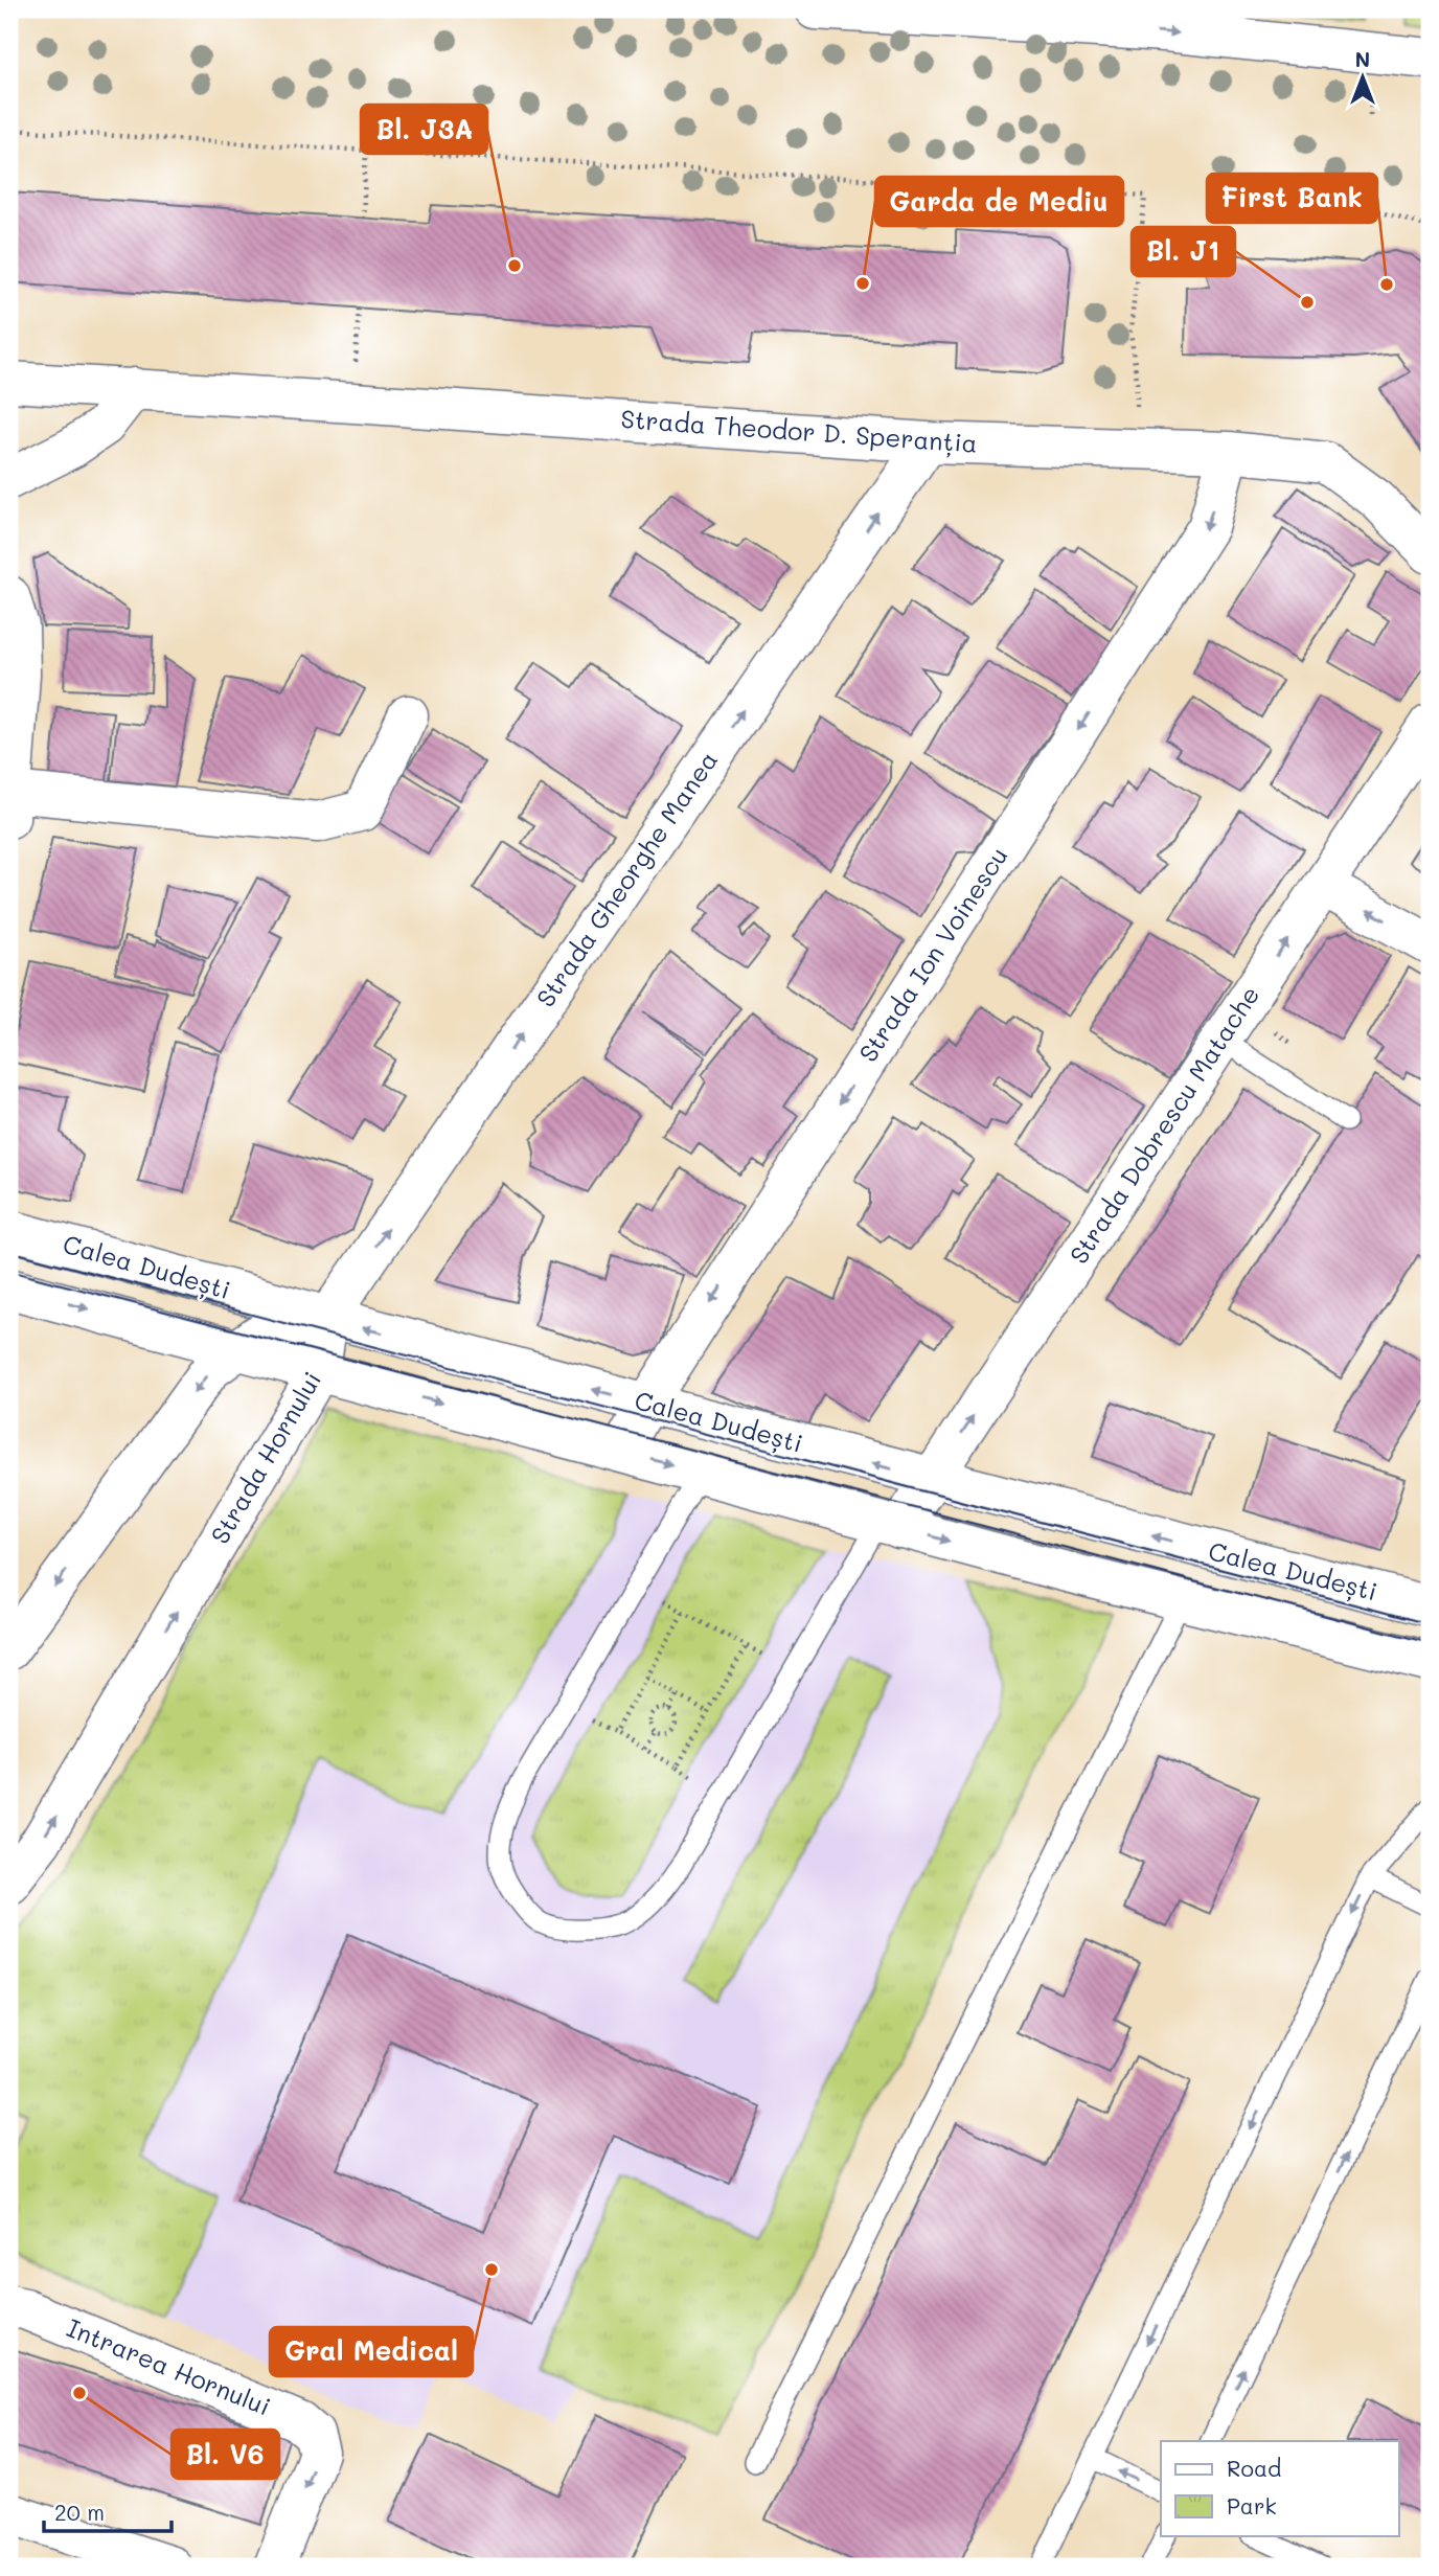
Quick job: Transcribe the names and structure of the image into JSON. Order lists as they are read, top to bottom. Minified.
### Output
{"streets":{"street":["Strada Theodor D. Speranția","Strada Gheorghe Manea","Strada Ion Voinescu","Strada Dobrescu Matache","Calea Dudești","Strada Hornului","Intrarea Hornului"]},"crossings":[["Strada Theodor D. Speranția","Strada Gheorghe Manea"],["Strada Theodor D. Speranția","Strada Ion Voinescu"],["Strada Gheorghe Manea","Calea Dudești"],["Strada Gheorghe Manea","Strada Hornului"],["Strada Ion Voinescu","Calea Dudești"],["Strada Dobrescu Matache","Calea Dudești"],["Calea Dudești","Strada Hornului"]],"one_way":["Strada Gheorghe Manea","Strada Ion Voinescu","Strada Dobrescu Matache"],"places":["Bl. J3A","Garda de Mediu","First Bank","Bl. J1","Gral Medical","Bl. V6"],"legend":["Road","Park"],"scale_bar":"20 m","north":"top"}
